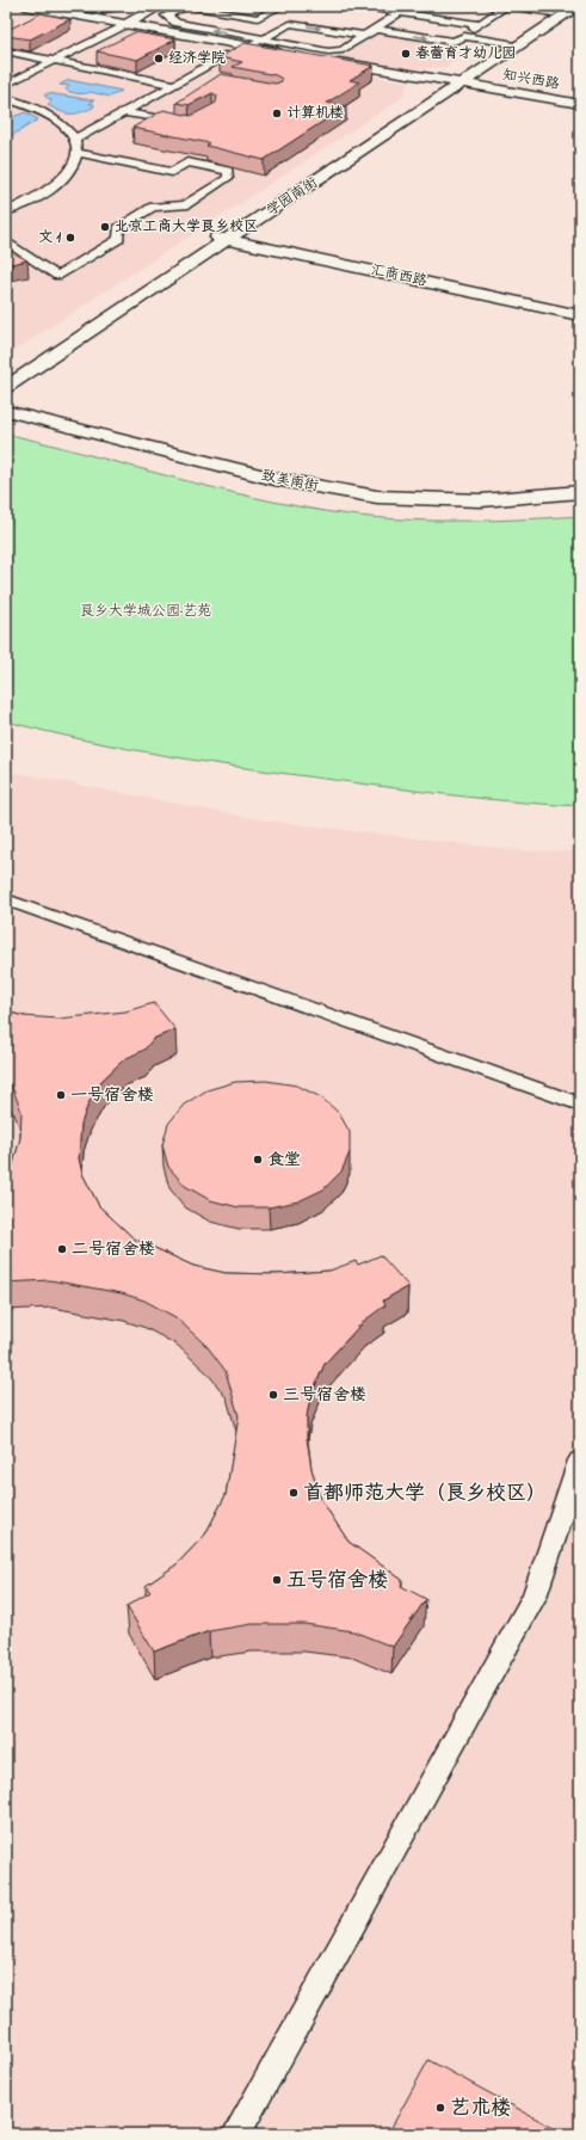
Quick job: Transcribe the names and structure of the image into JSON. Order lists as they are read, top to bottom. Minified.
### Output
{"streets":{"street":["知兴西路","学园南街","汇商西路","致美南街"]},"crossings":[["知兴西路","学园南街"],["学园南街","汇商西路"]],"parks":["良乡大学城公园·艺苑"],"places":["春蕾育才幼儿园","经济学院","计算机楼","北京工商大学良乡校区","文 1","一号宿舍楼","食堂","二号宿舍楼","三号宿舍楼","首都师范大学（良乡校区）","五号宿舍楼","艺术楼"]}
